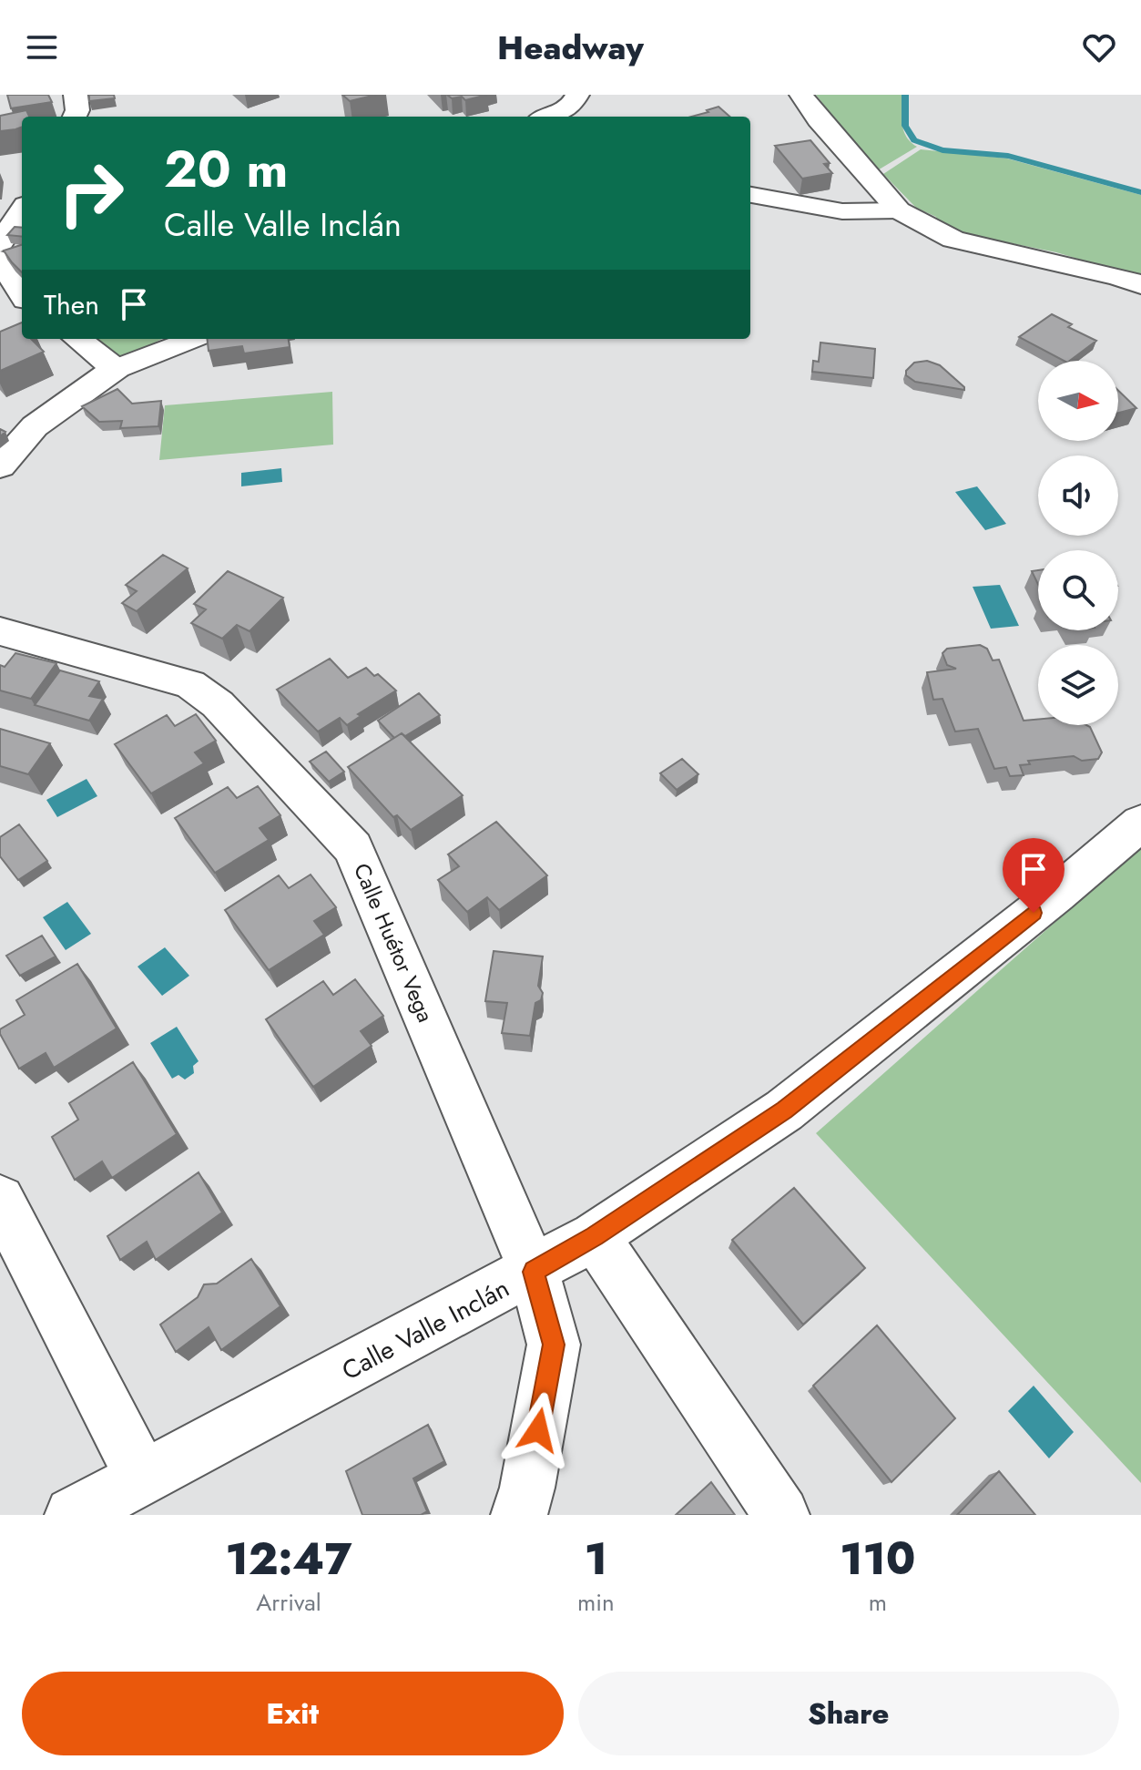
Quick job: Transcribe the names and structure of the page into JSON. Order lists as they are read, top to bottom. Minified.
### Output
{"streets":{"street":["Calle Huétor Vega","Calle Valle Inclán"]},"crossings":[["Calle Huétor Vega","Calle Valle Inclán"]],"north":"right","page":{"header":"Headway","turn":["20 m","Calle Valle Inclán"],"then":"Then","eta":["12:47","Arrival","1","min","110","m"],"buttons":["Exit","Share"]}}
